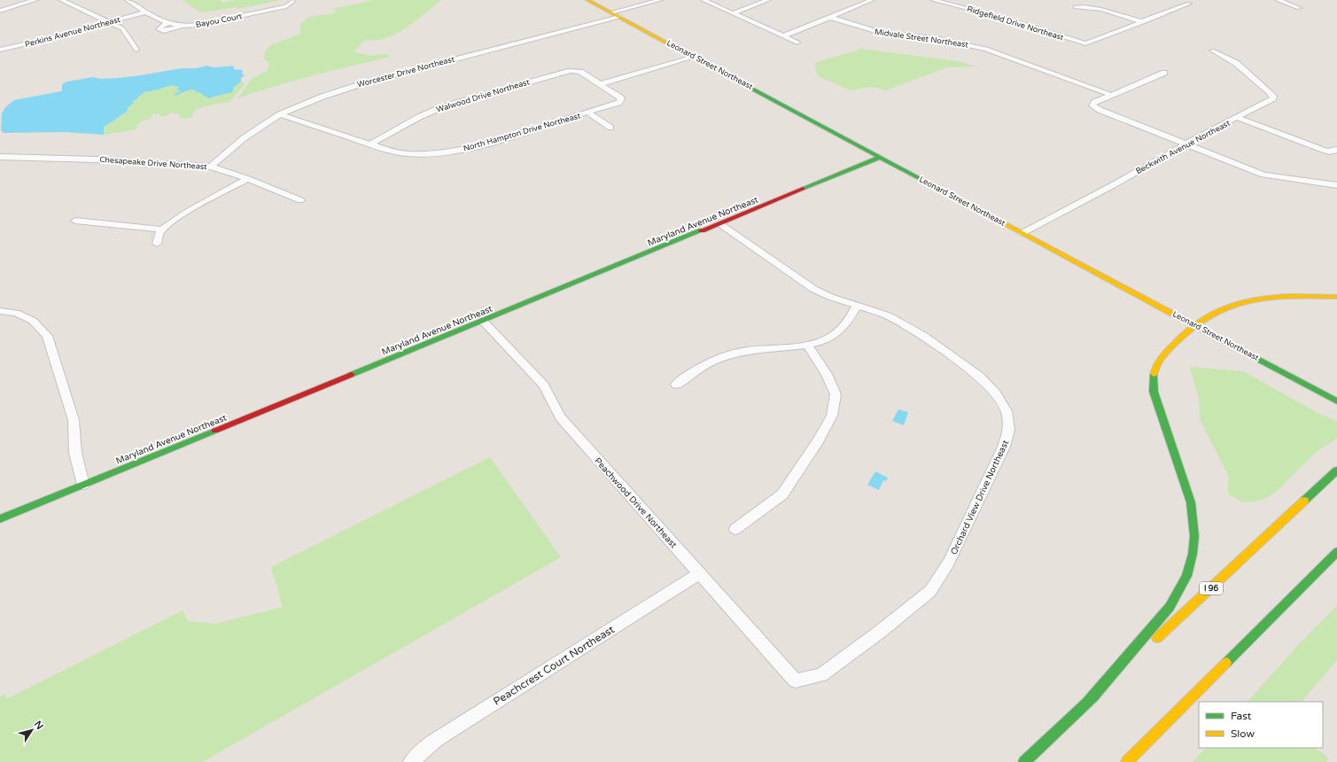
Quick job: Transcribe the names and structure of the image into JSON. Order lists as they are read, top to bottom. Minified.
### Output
{"streets":{"main road":["Leonard Street Northeast","Maryland Avenue Northeast","I 96"],"street":["Bayou Court","Ridgefield Drive Northeast","Perkins Avenue Northeast","Midvale Street Northeast","Worcester Drive Northeast","Walwood Drive Northeast","North Hampton Drive Northeast","Beckwith Avenue Northeast","Chesapeake Drive Northeast","Orchard View Drive Northeast","Peachwood Drive Northeast","Peachcrest Court Northeast"]},"crossings":[["Bayou Court","Perkins Avenue Northeast"],["Leonard Street Northeast","Worcester Drive Northeast"],["Leonard Street Northeast","Beckwith Avenue Northeast"],["Leonard Street Northeast","Maryland Avenue Northeast"],["Worcester Drive Northeast","North Hampton Drive Northeast"],["Worcester Drive Northeast","Chesapeake Drive Northeast"],["Walwood Drive Northeast","North Hampton Drive Northeast"],["Maryland Avenue Northeast","Orchard View Drive Northeast"],["Maryland Avenue Northeast","Peachwood Drive Northeast"],["Orchard View Drive Northeast","Peachwood Drive Northeast"],["Peachwood Drive Northeast","Peachcrest Court Northeast"]],"legend":["Fast","Slow"],"north":"top right"}
